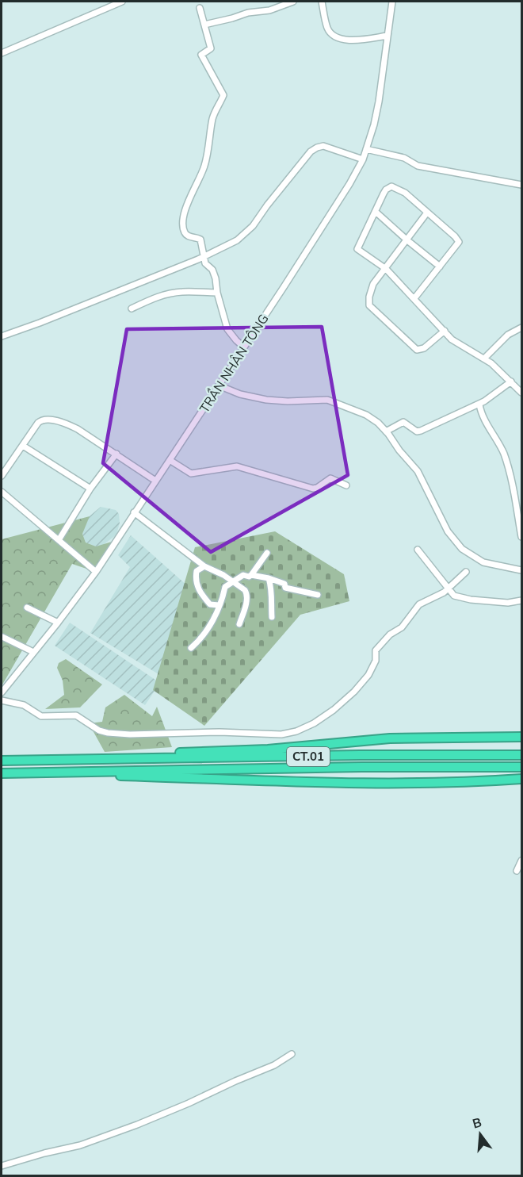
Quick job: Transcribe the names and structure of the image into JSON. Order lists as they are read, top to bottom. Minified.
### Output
{"streets":{"highway":["CT.01"],"street":["TRẦN NHÂN TÔNG"]},"north":"top"}
